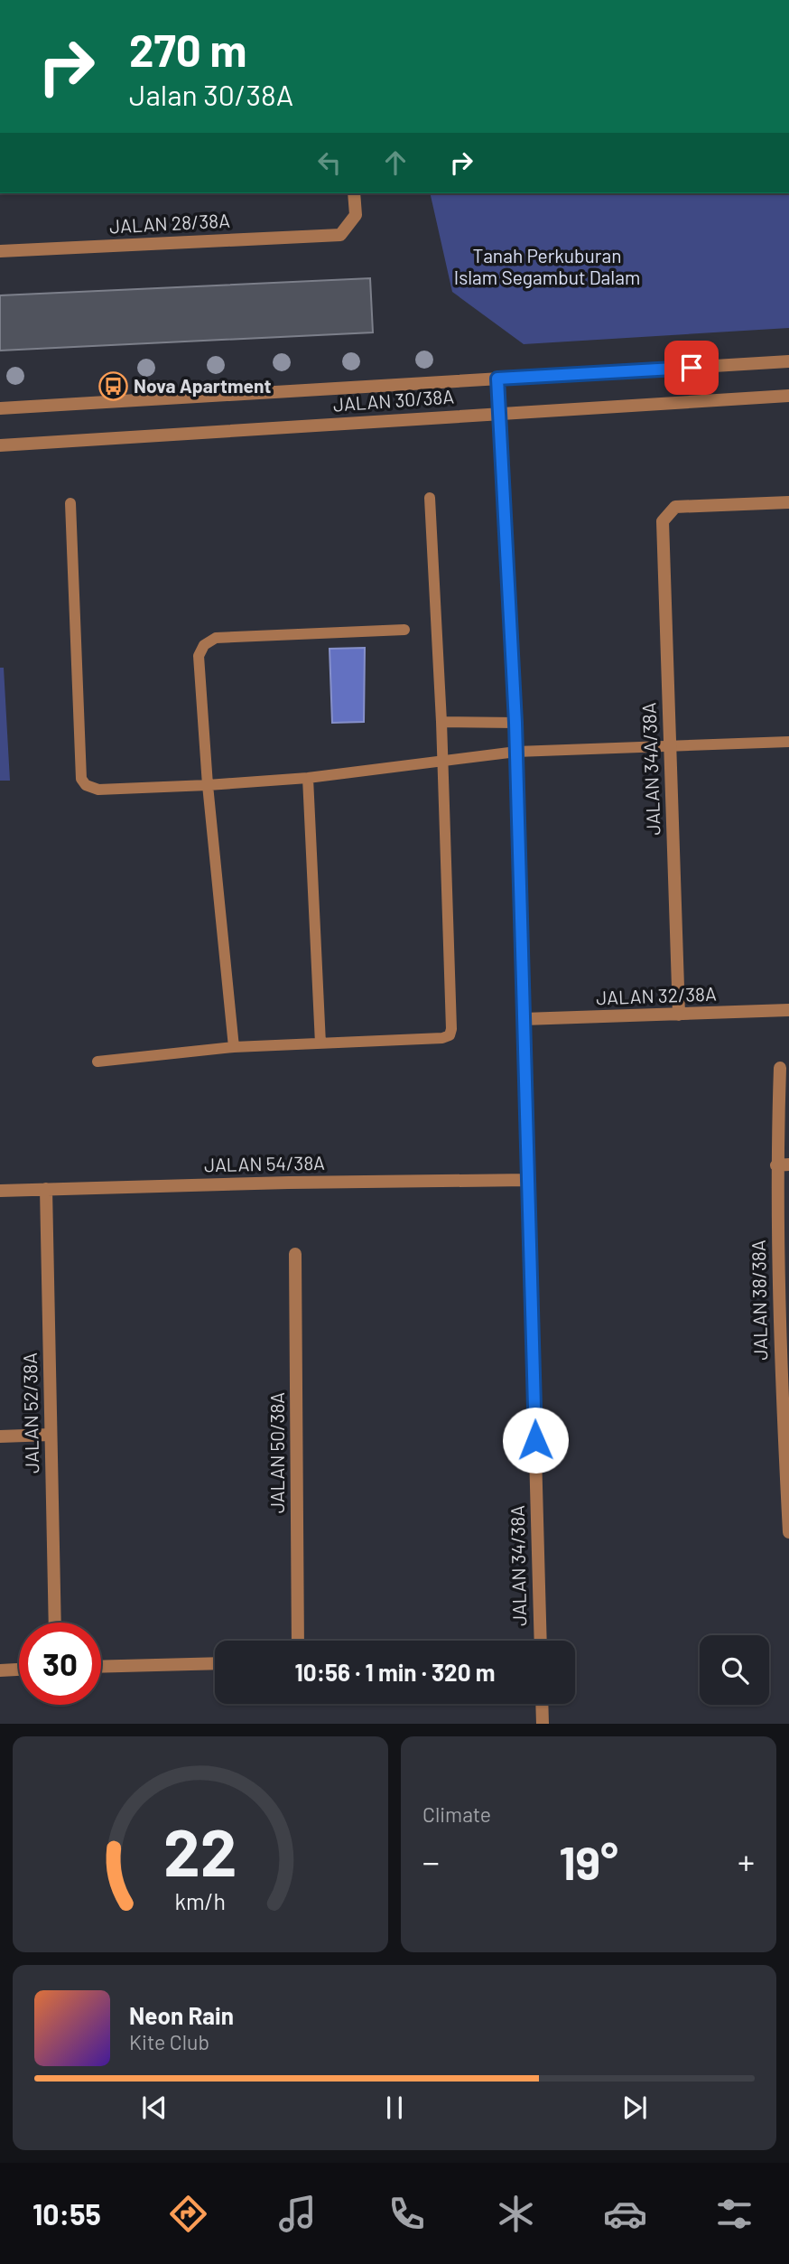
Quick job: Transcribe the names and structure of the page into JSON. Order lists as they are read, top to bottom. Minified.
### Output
{"streets":{"street":["JALAN 28/38A","JALAN 30/38A","JALAN 34A/38A","JALAN 32/38A","JALAN 54/38A","JALAN 38/38A","JALAN 52/38A","JALAN 50/38A","JALAN 34/38A"]},"crossings":[["JALAN 30/38A","JALAN 34/38A"],["JALAN 34A/38A","JALAN 32/38A"],["JALAN 32/38A","JALAN 34/38A"],["JALAN 54/38A","JALAN 52/38A"],["JALAN 54/38A","JALAN 34/38A"]],"parks":["Tanah Perkuburan Islam Segambut Dalam"],"places":{"bus stop":["Nova Apartment"]},"page":{"turn":["270 m","Jalan 30/38A"],"limit":"30","trip":"10:56 · 1 min · 320 m","tile":"Climate","heat":["−","19°","+"],"song":["Neon Rain","Kite Club"],"tabs":"10:55","gauge":["22","km/h"]}}
